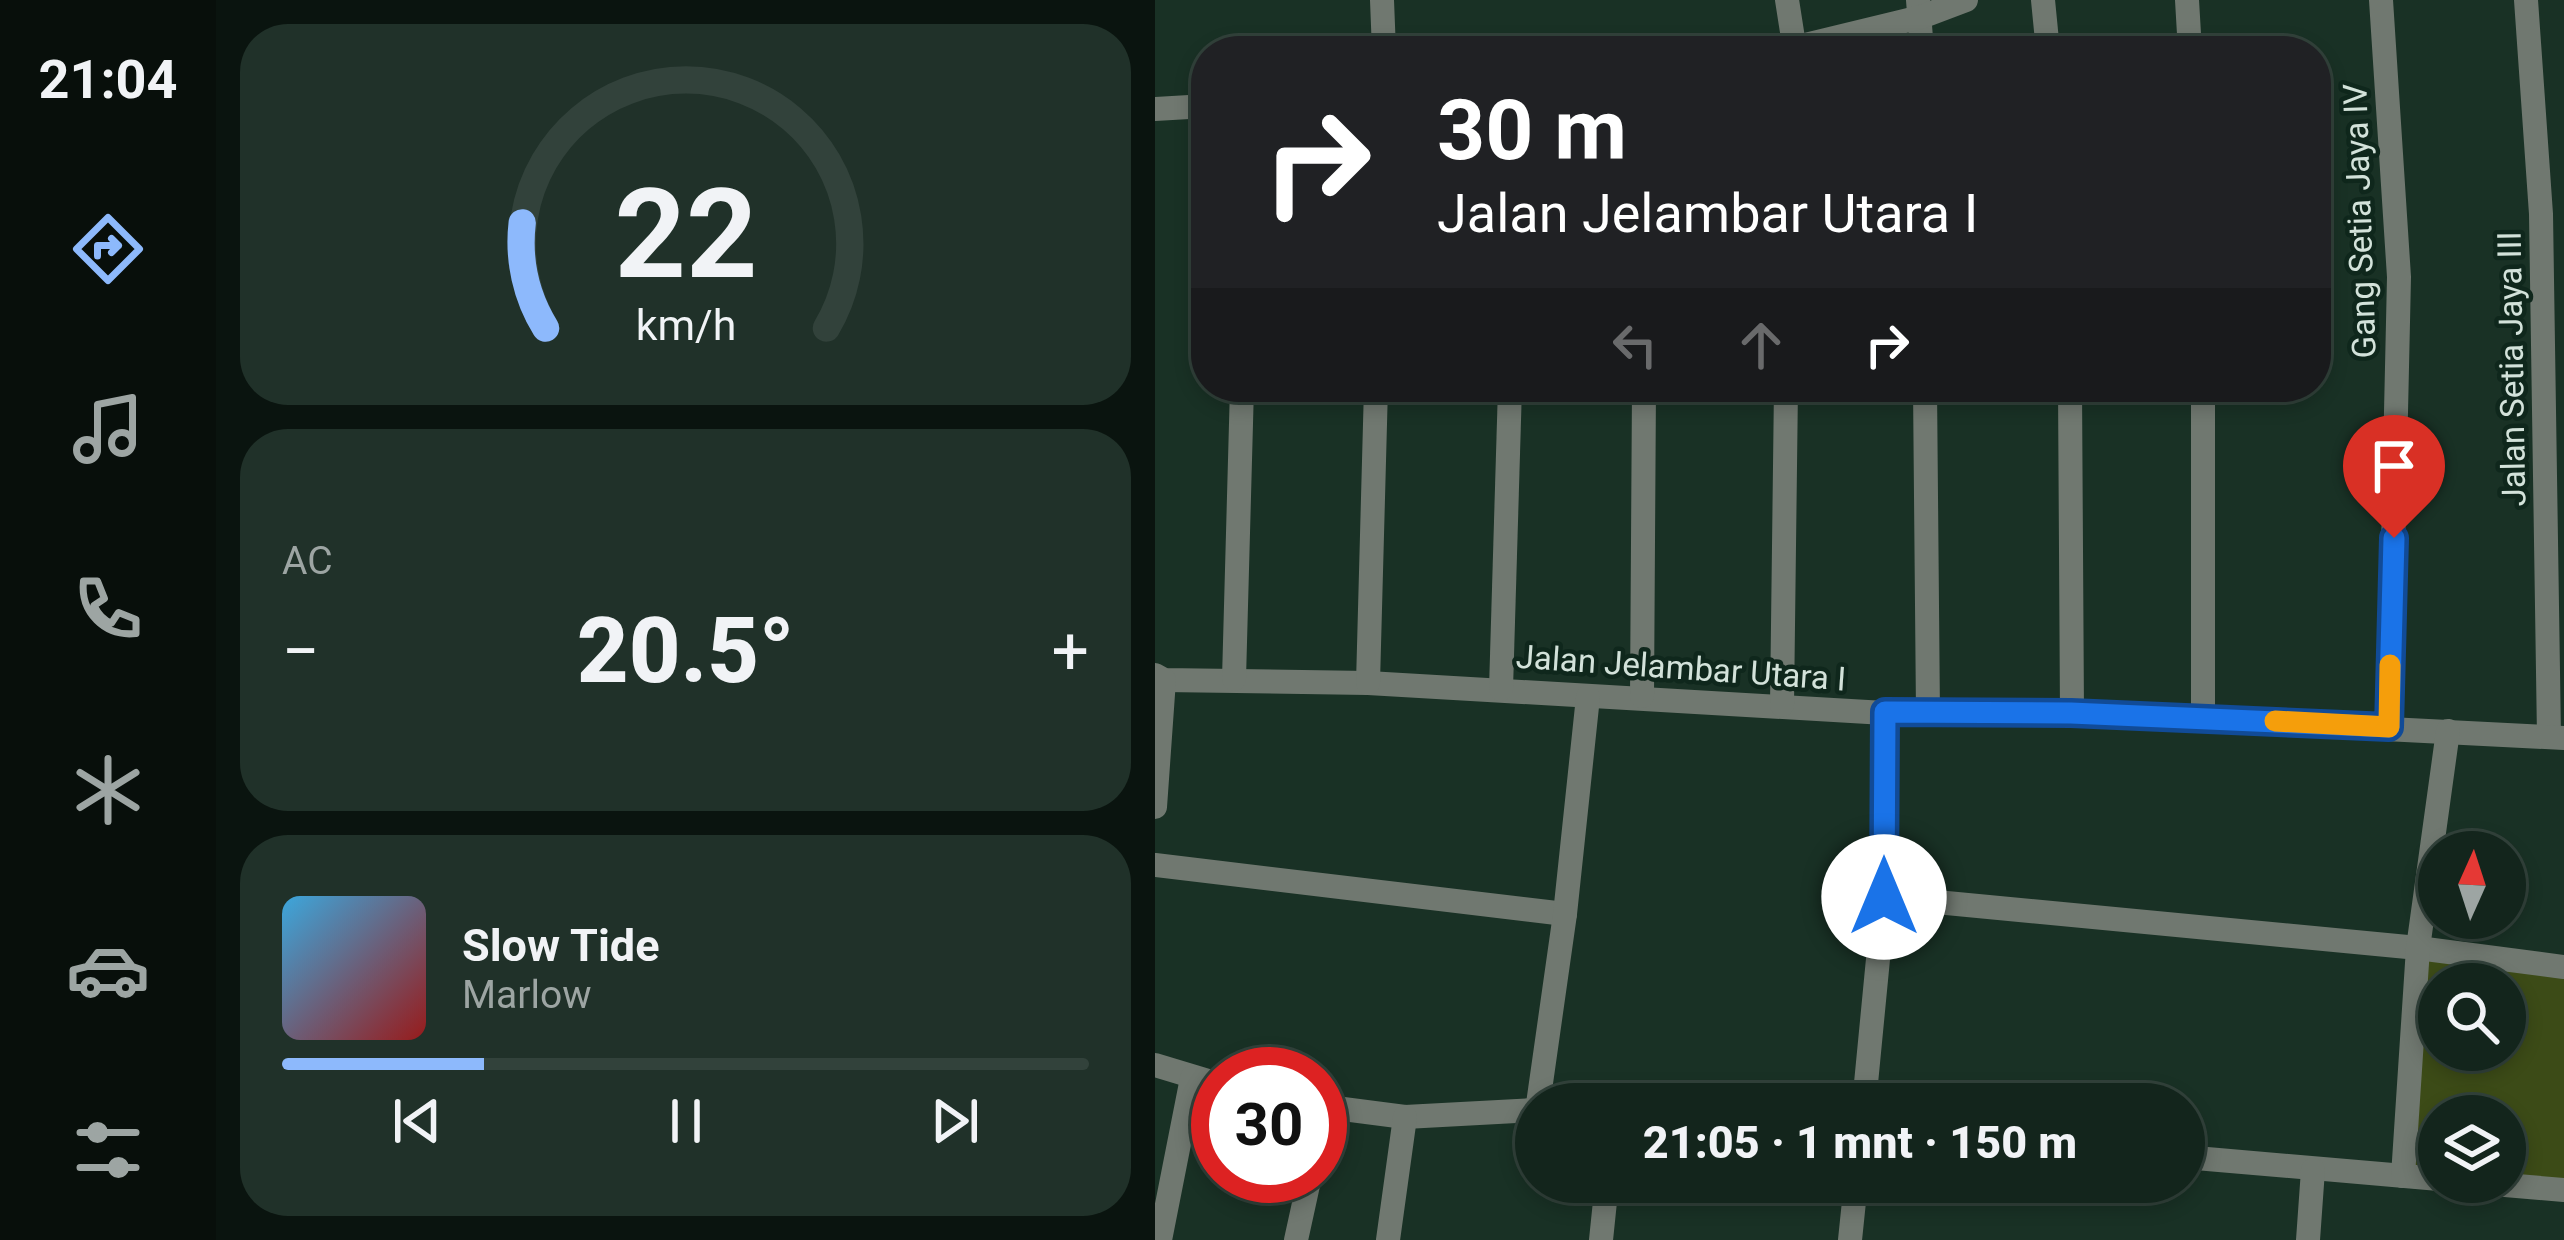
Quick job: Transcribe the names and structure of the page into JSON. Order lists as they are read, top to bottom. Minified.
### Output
{"streets":{"street":["Gang Setia Jaya IV","Jalan Setia Jaya III","Jalan Jelambar Utara I"]},"crossings":[["Gang Setia Jaya IV","Jalan Jelambar Utara I"],["Jalan Setia Jaya III","Jalan Jelambar Utara I"]],"north":"top","page":{"tabs":"21:04","turn":["30 m","Jalan Jelambar Utara I"],"tile":"AC","heat":["−","20.5°","+"],"song":["Slow Tide","Marlow"],"limit":"30","trip":"21:05 · 1 mnt · 150 m","gauge":["22","km/h"]}}
